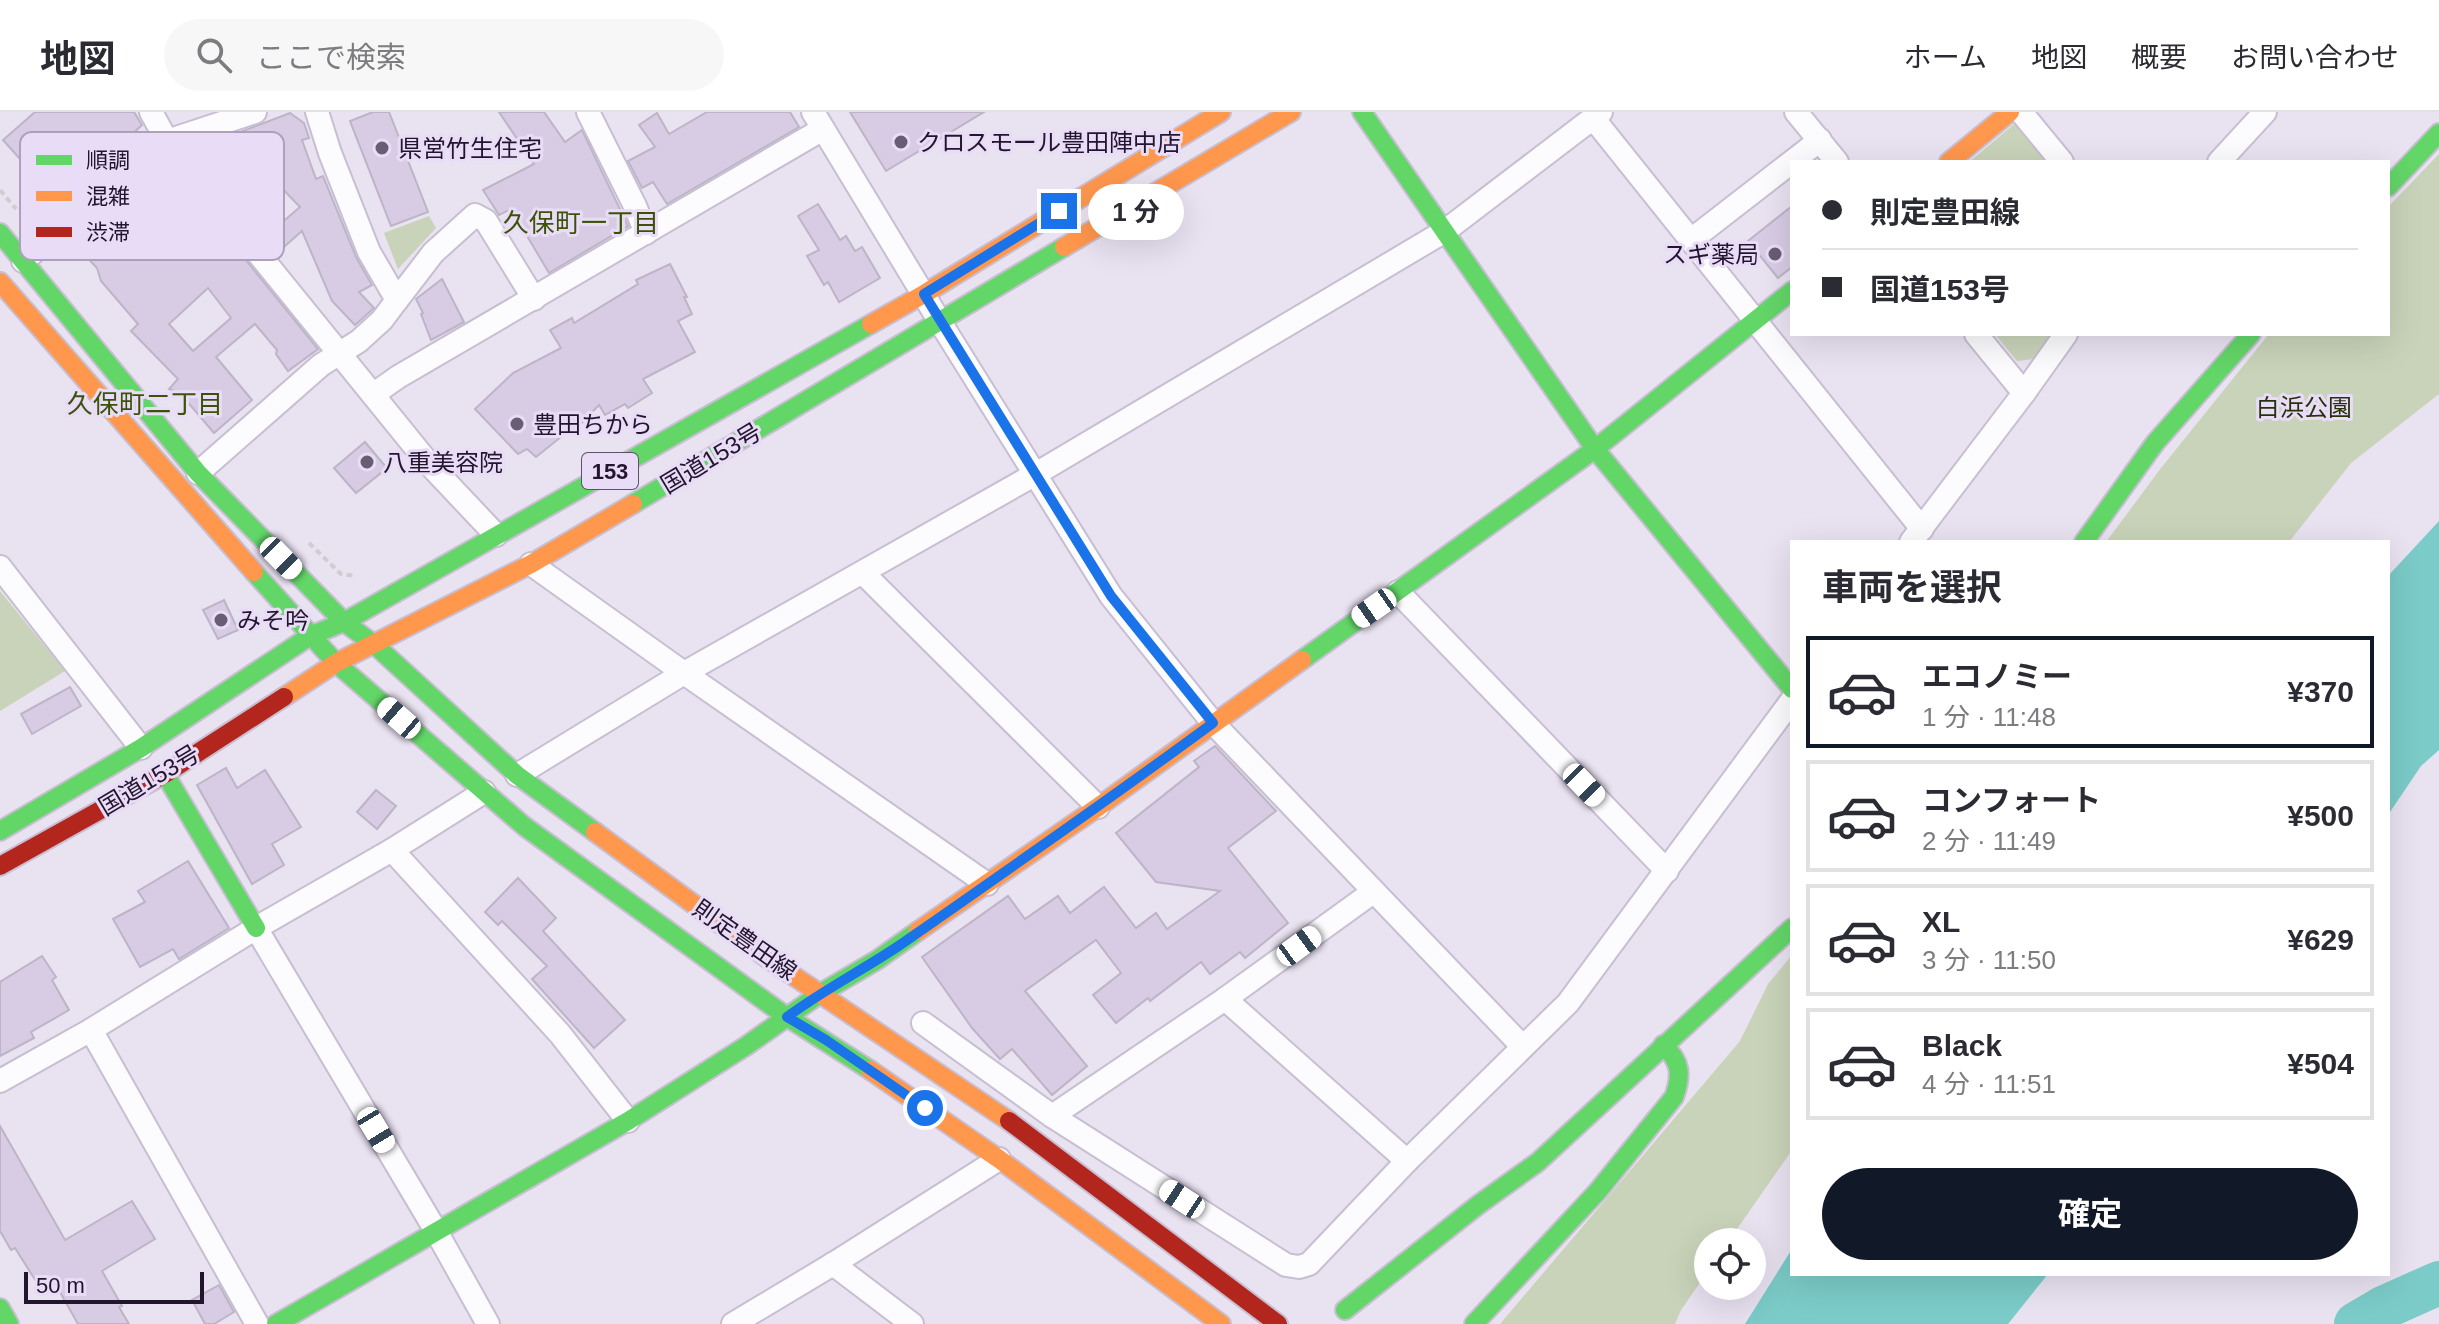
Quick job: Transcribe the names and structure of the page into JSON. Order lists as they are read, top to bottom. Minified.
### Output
{"streets":{"main road":["国道153号","153","則定豊田線"]},"crossings":[["国道153号","則定豊田線"]],"districts":["久保町一丁目","久保町二丁目"],"parks":["白浜公園"],"places":["クロスモール豊田陣中店","県営竹生住宅","スギ薬局","豊田ちから","八重美容院","みそ吟"],"legend":["順調","混雑","渋滞"],"scale_bar":"50 m","page":{"header":"地図","search":"ここで検索","nav":["ホーム","地図","概要","お問い合わせ"],"banner":["則定豊田線","国道153号"],"bubble":"1 分","heading":"車両を選択","list":[{"name":"エコノミー","note":"1 分 · 11:48","value":"¥370"},{"name":"コンフォート","note":"2 分 · 11:49","value":"¥500"},{"name":"XL","note":"3 分 · 11:50","value":"¥629"},{"name":"Black","note":"4 分 · 11:51","value":"¥504"}],"buttons":"確定","scale":"50 m"}}
